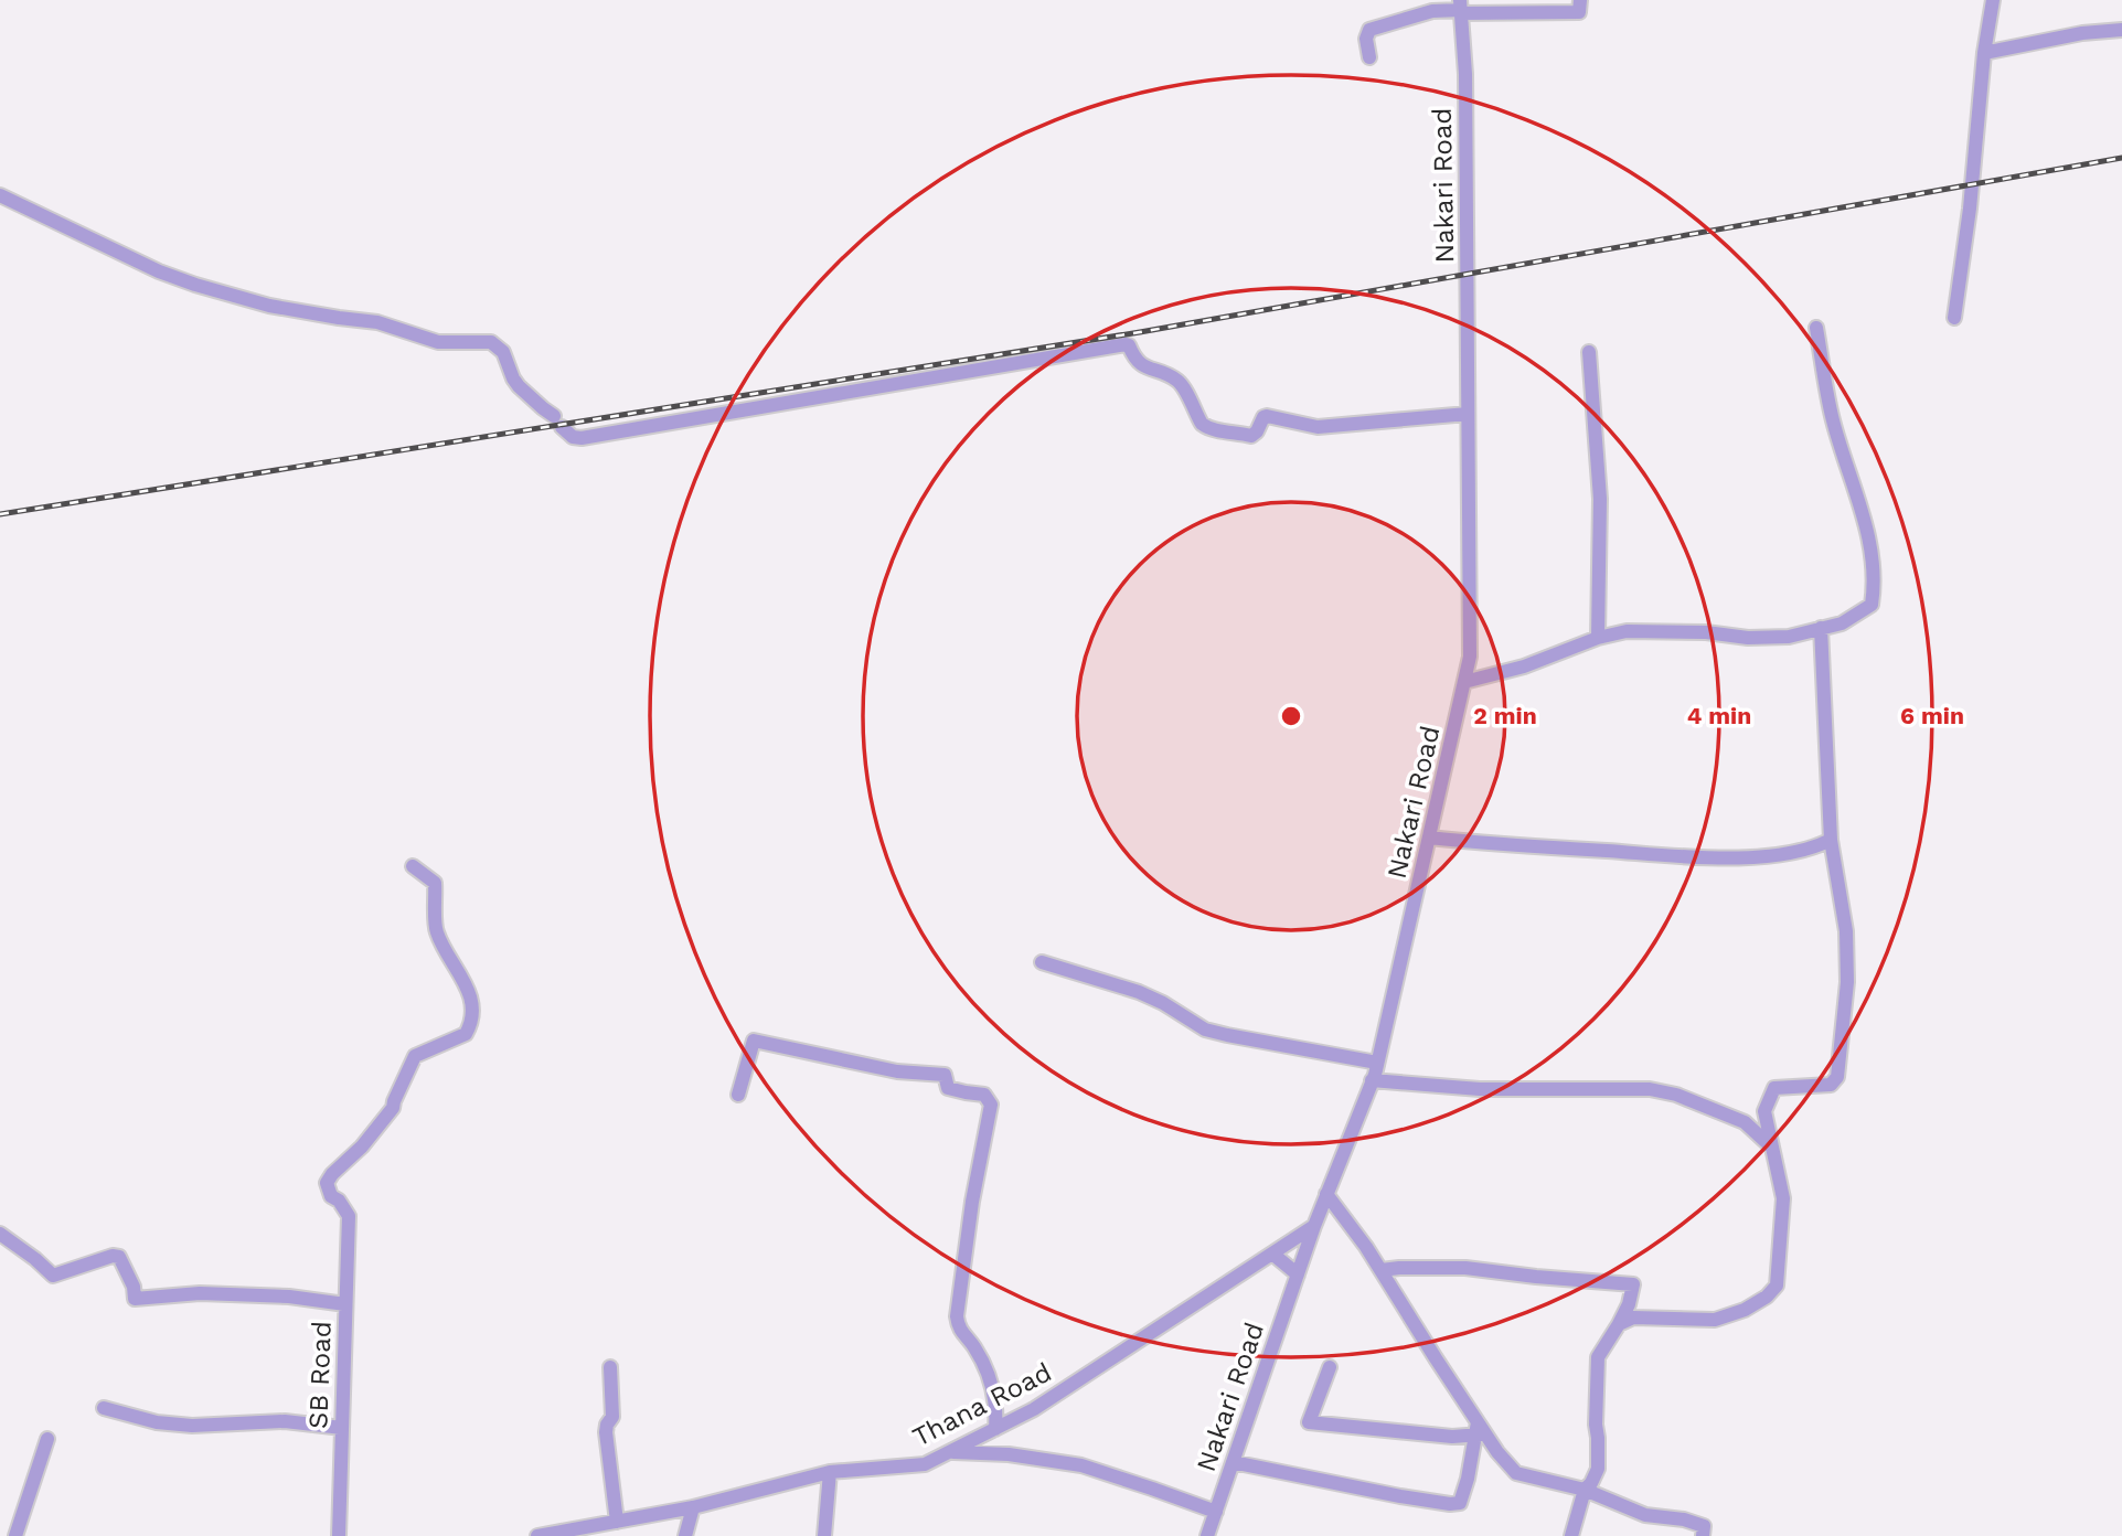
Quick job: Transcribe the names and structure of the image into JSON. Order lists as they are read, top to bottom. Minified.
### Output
{"streets":{"street":["Nakari Road","SB Road","Thana Road"]},"crossings":[["Nakari Road","Thana Road"]],"rings":["2 min","4 min","6 min"]}
